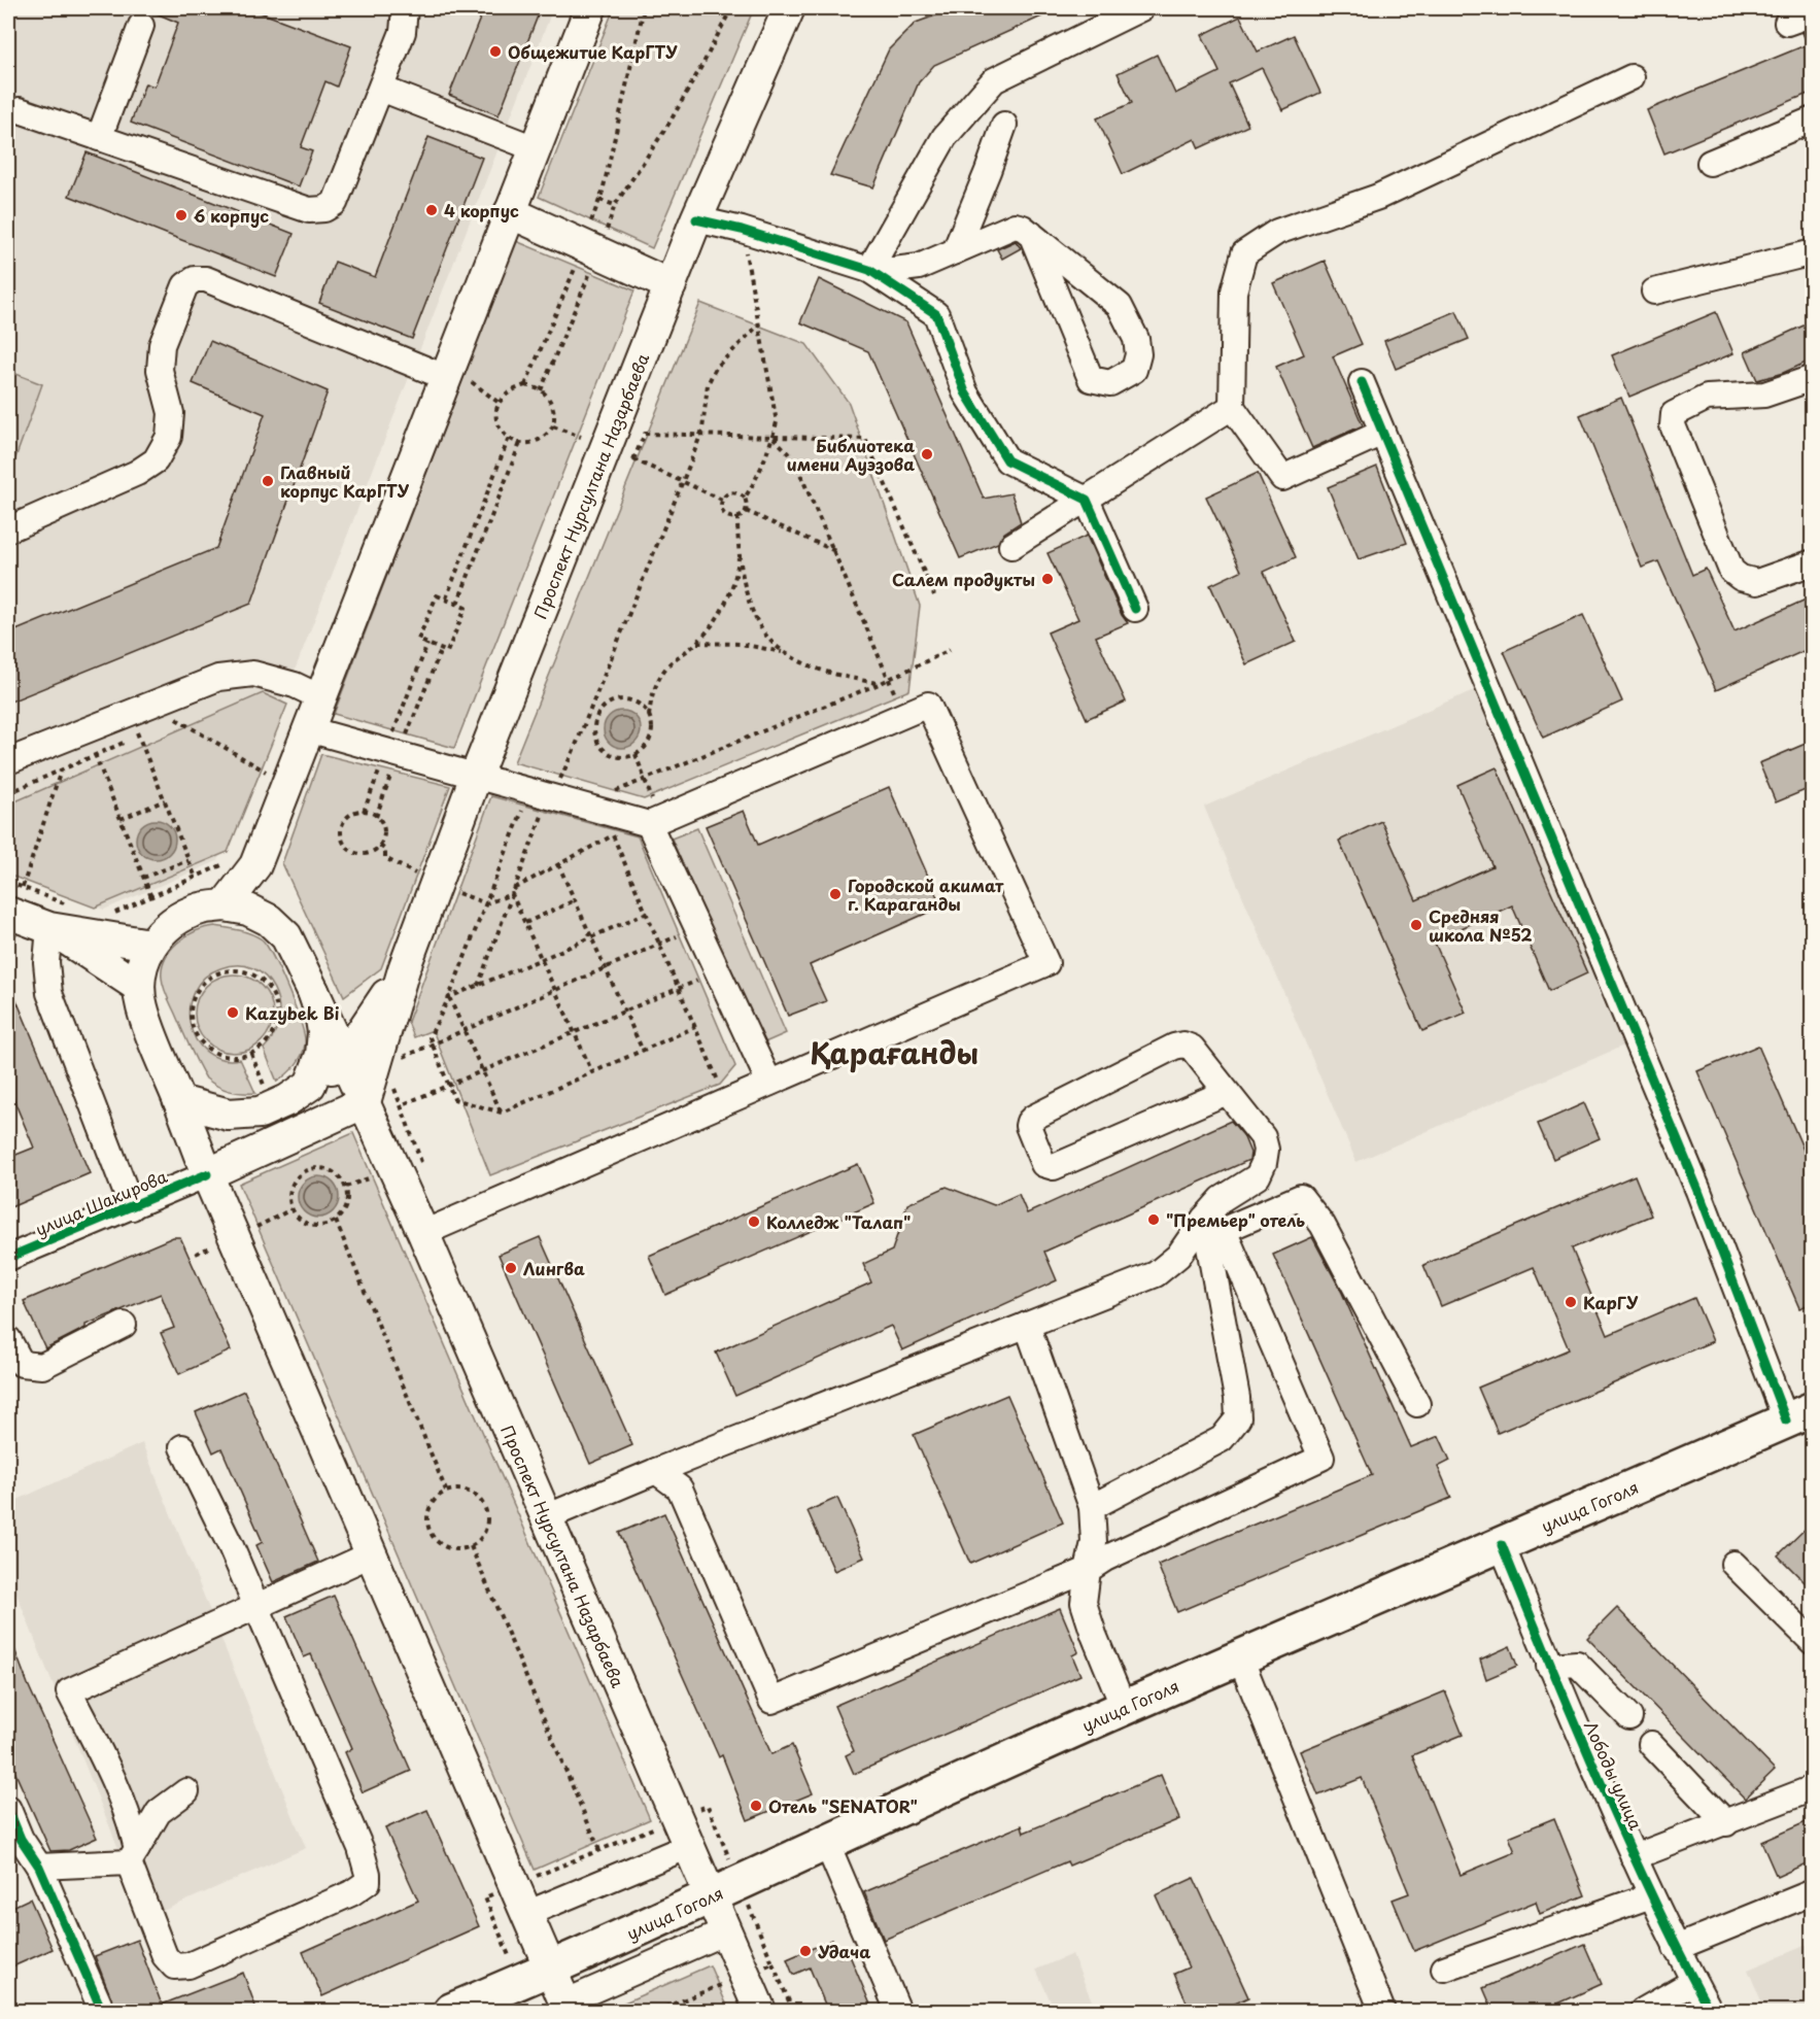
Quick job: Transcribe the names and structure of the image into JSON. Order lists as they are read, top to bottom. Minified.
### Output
{"streets":{"highway":["улица Гоголя"],"main road":["Проспект Нурсултана Назарбаева"],"street":["улица Шакирова","Лободы улица"]},"crossings":[["Проспект Нурсултана Назарбаева","улица Гоголя"],["улица Гоголя","Лободы улица"]],"districts":["Қарағанды"],"places":["Общежитие КарГТУ","4 корпус","6 корпус","Библиотека имени Ауэзова","Главный корпус КарГТУ","Салем продукты","Городской акимат г. Караганды","Средняя школа №52","Kazybek Bi","\"Премьер\" отель","Колледж \"Талап\"","Лингва","КарГУ","Отель \"SENATOR\"","Удача"]}
